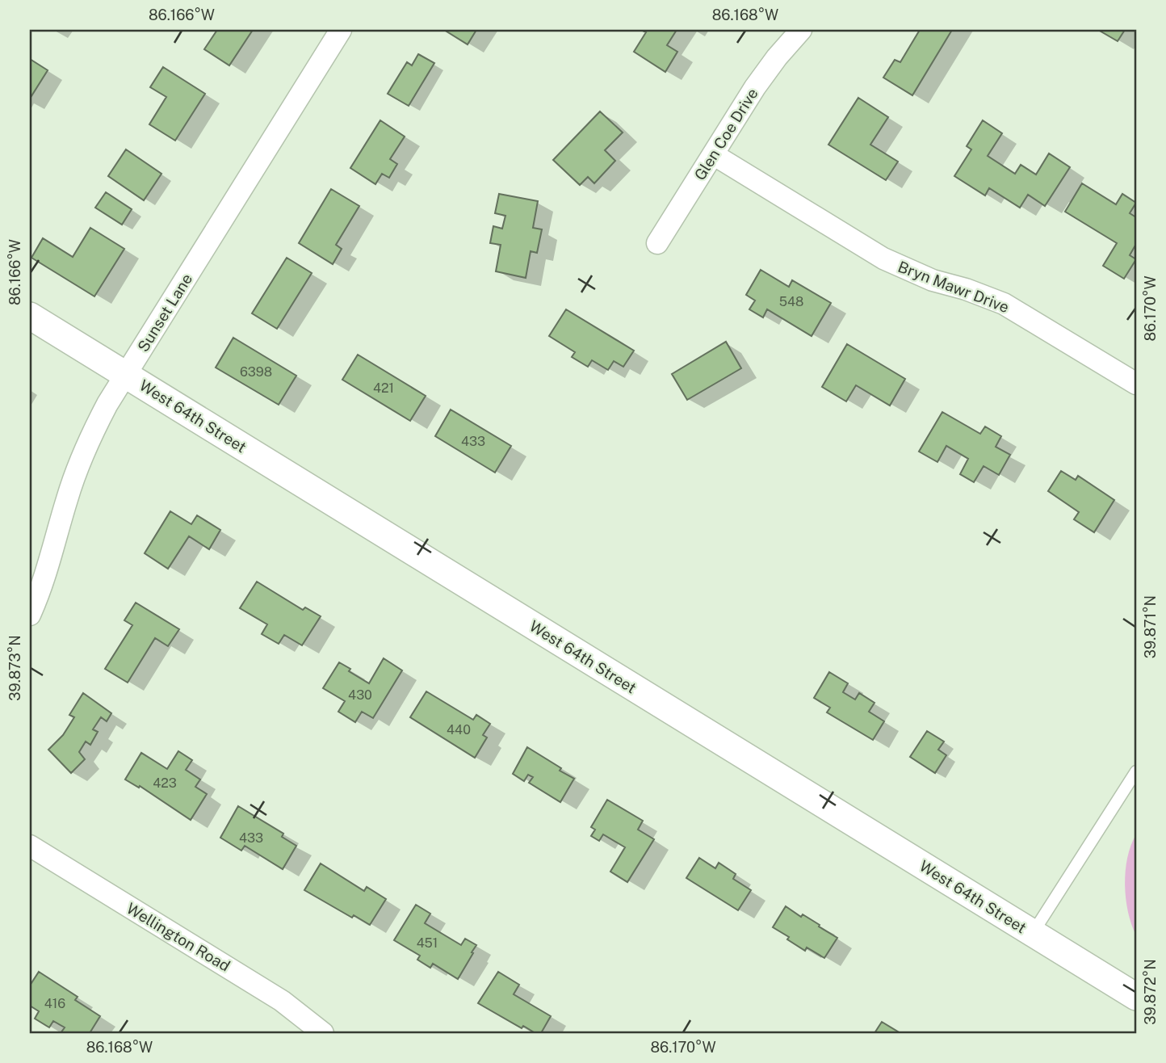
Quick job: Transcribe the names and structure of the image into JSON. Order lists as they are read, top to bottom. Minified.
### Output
{"streets":{"street":["Glen Coe Drive","Bryn Mawr Drive","Sunset Lane","West 64th Street","Wellington Road"]},"crossings":[["Glen Coe Drive","Bryn Mawr Drive"],["Sunset Lane","West 64th Street"]],"house_numbers":["548","6398","421","433","430","440","423","433","451","416"],"coordinates":["86.166°W","86.168°W","86.170°W","39.871°N","39.873°N","39.872°N"]}
